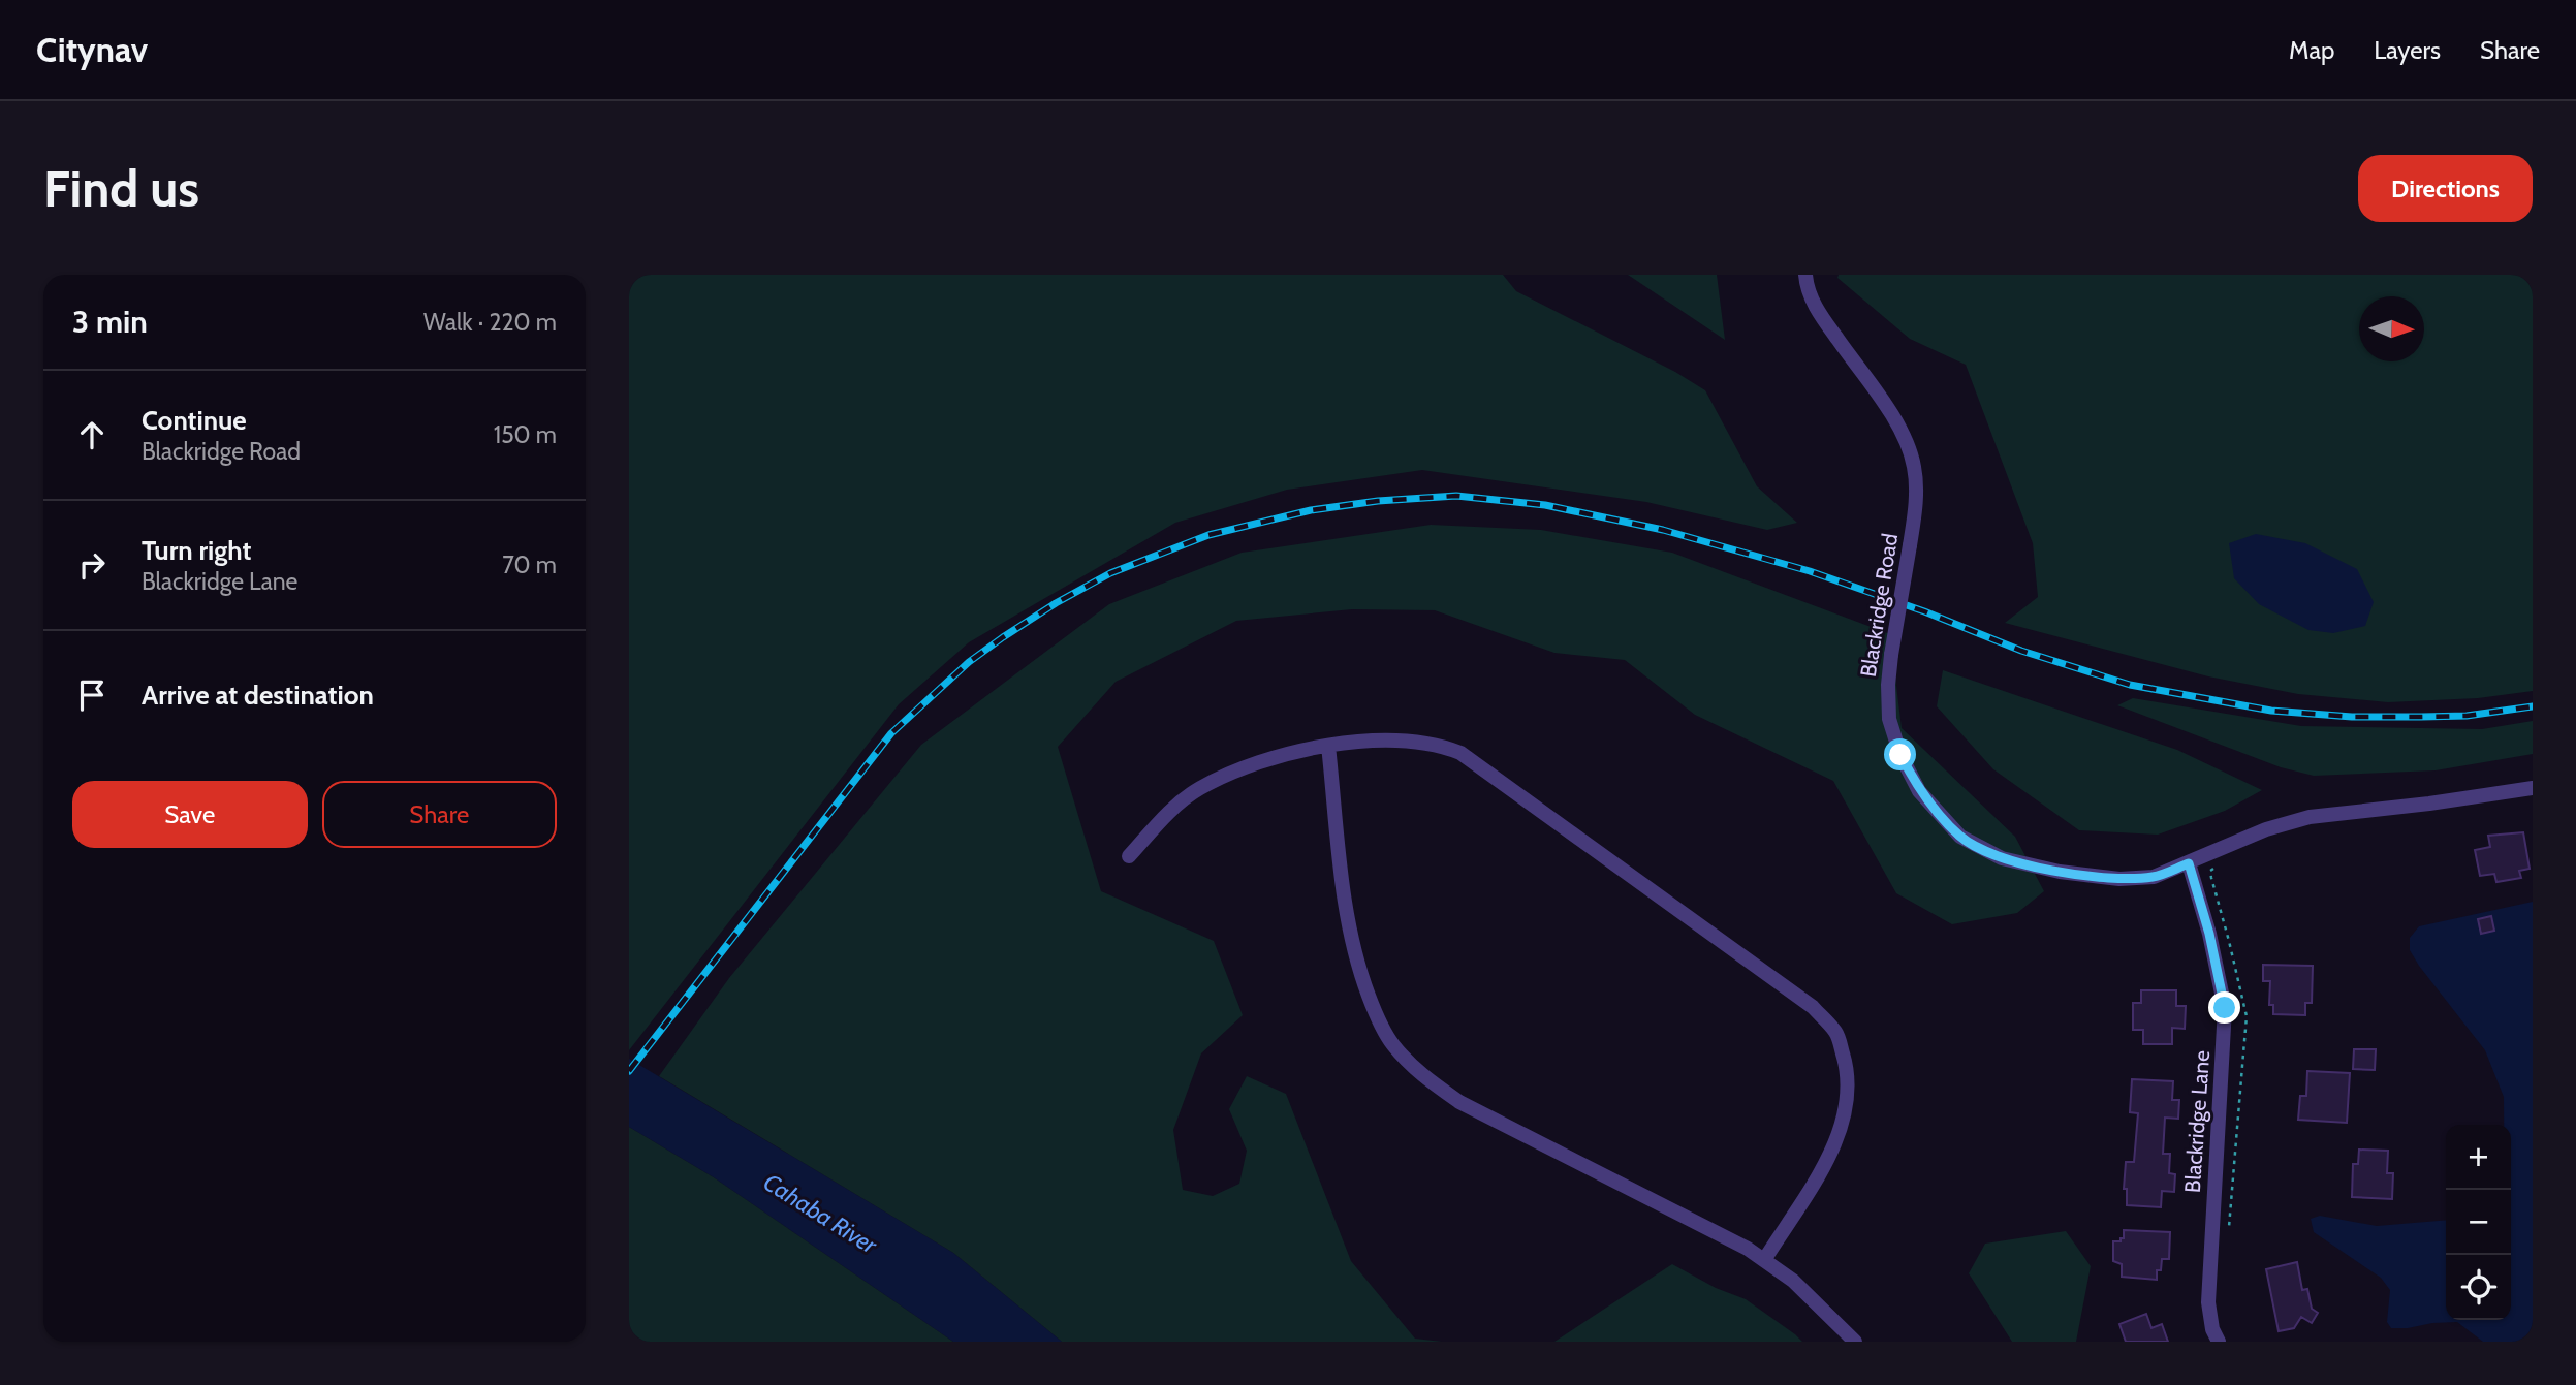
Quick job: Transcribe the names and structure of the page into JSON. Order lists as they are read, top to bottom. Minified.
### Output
{"streets":{"street":["Blackridge Road","Blackridge Lane"]},"crossings":[["Blackridge Road","Blackridge Lane"]],"water":["Cahaba River"],"north":"right","page":{"header":"Citynav","nav":["Map","Layers","Share"],"buttons":["Directions",["Save","Share"]],"title":"Find us","heading":["3 min","Walk · 220 m"],"list":[["Continue","Blackridge Road","150 m"],["Turn right","Blackridge Lane","70 m"],"Arrive at destination"],"map_buttons":["+","−"]}}
